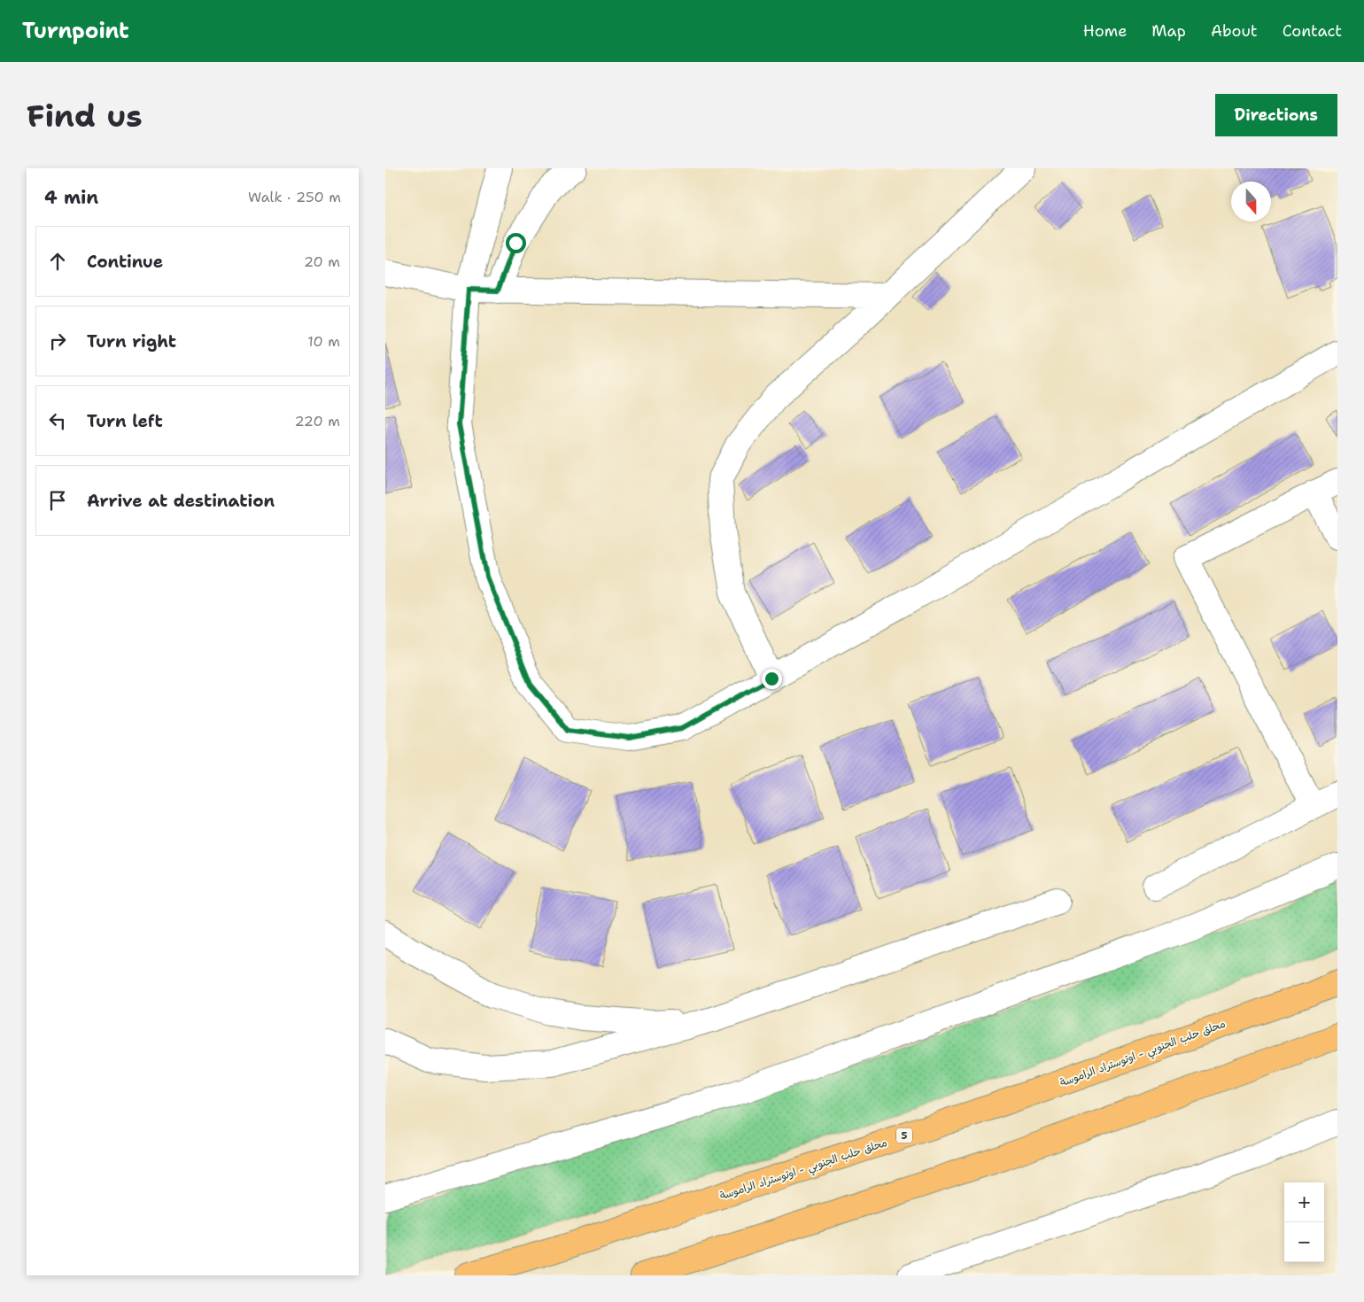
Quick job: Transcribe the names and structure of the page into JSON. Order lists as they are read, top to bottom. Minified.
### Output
{"streets":{"highway":["محلق حلب الجنوبي - اوتوستراد الراموسة","5"]},"north":"bottom","page":{"header":"Turnpoint","nav":["Home","Map","About","Contact"],"buttons":"Directions","title":"Find us","heading":["4 min","Walk · 250 m"],"list":[["Continue","20 m"],["Turn right","10 m"],["Turn left","220 m"],"Arrive at destination"],"map_buttons":["+","−"]}}
